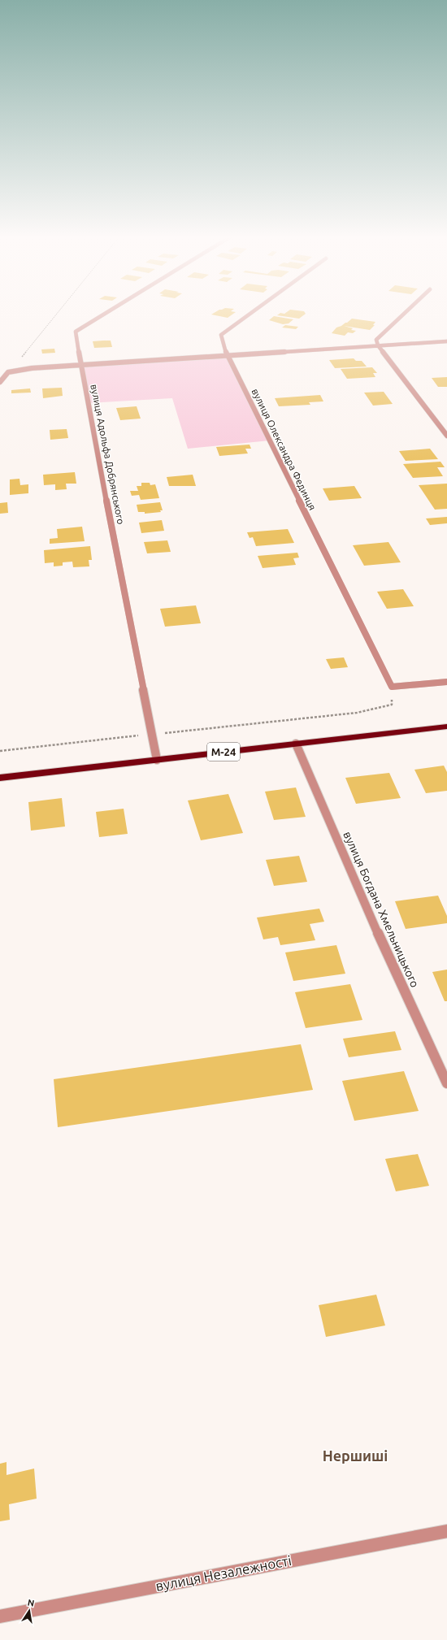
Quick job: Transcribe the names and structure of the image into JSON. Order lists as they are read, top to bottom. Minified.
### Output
{"streets":{"highway":["М-24"],"street":["вулиця Олександра Фединця","вулиця Адольфа Добрянського","вулиця Богдана Хмельницького","вулиця Незалежності"]},"crossings":[["вулиця Адольфа Добрянського","М-24"],["М-24","вулиця Богдана Хмельницького"]],"districts":["Нершиші"],"north":"top"}
